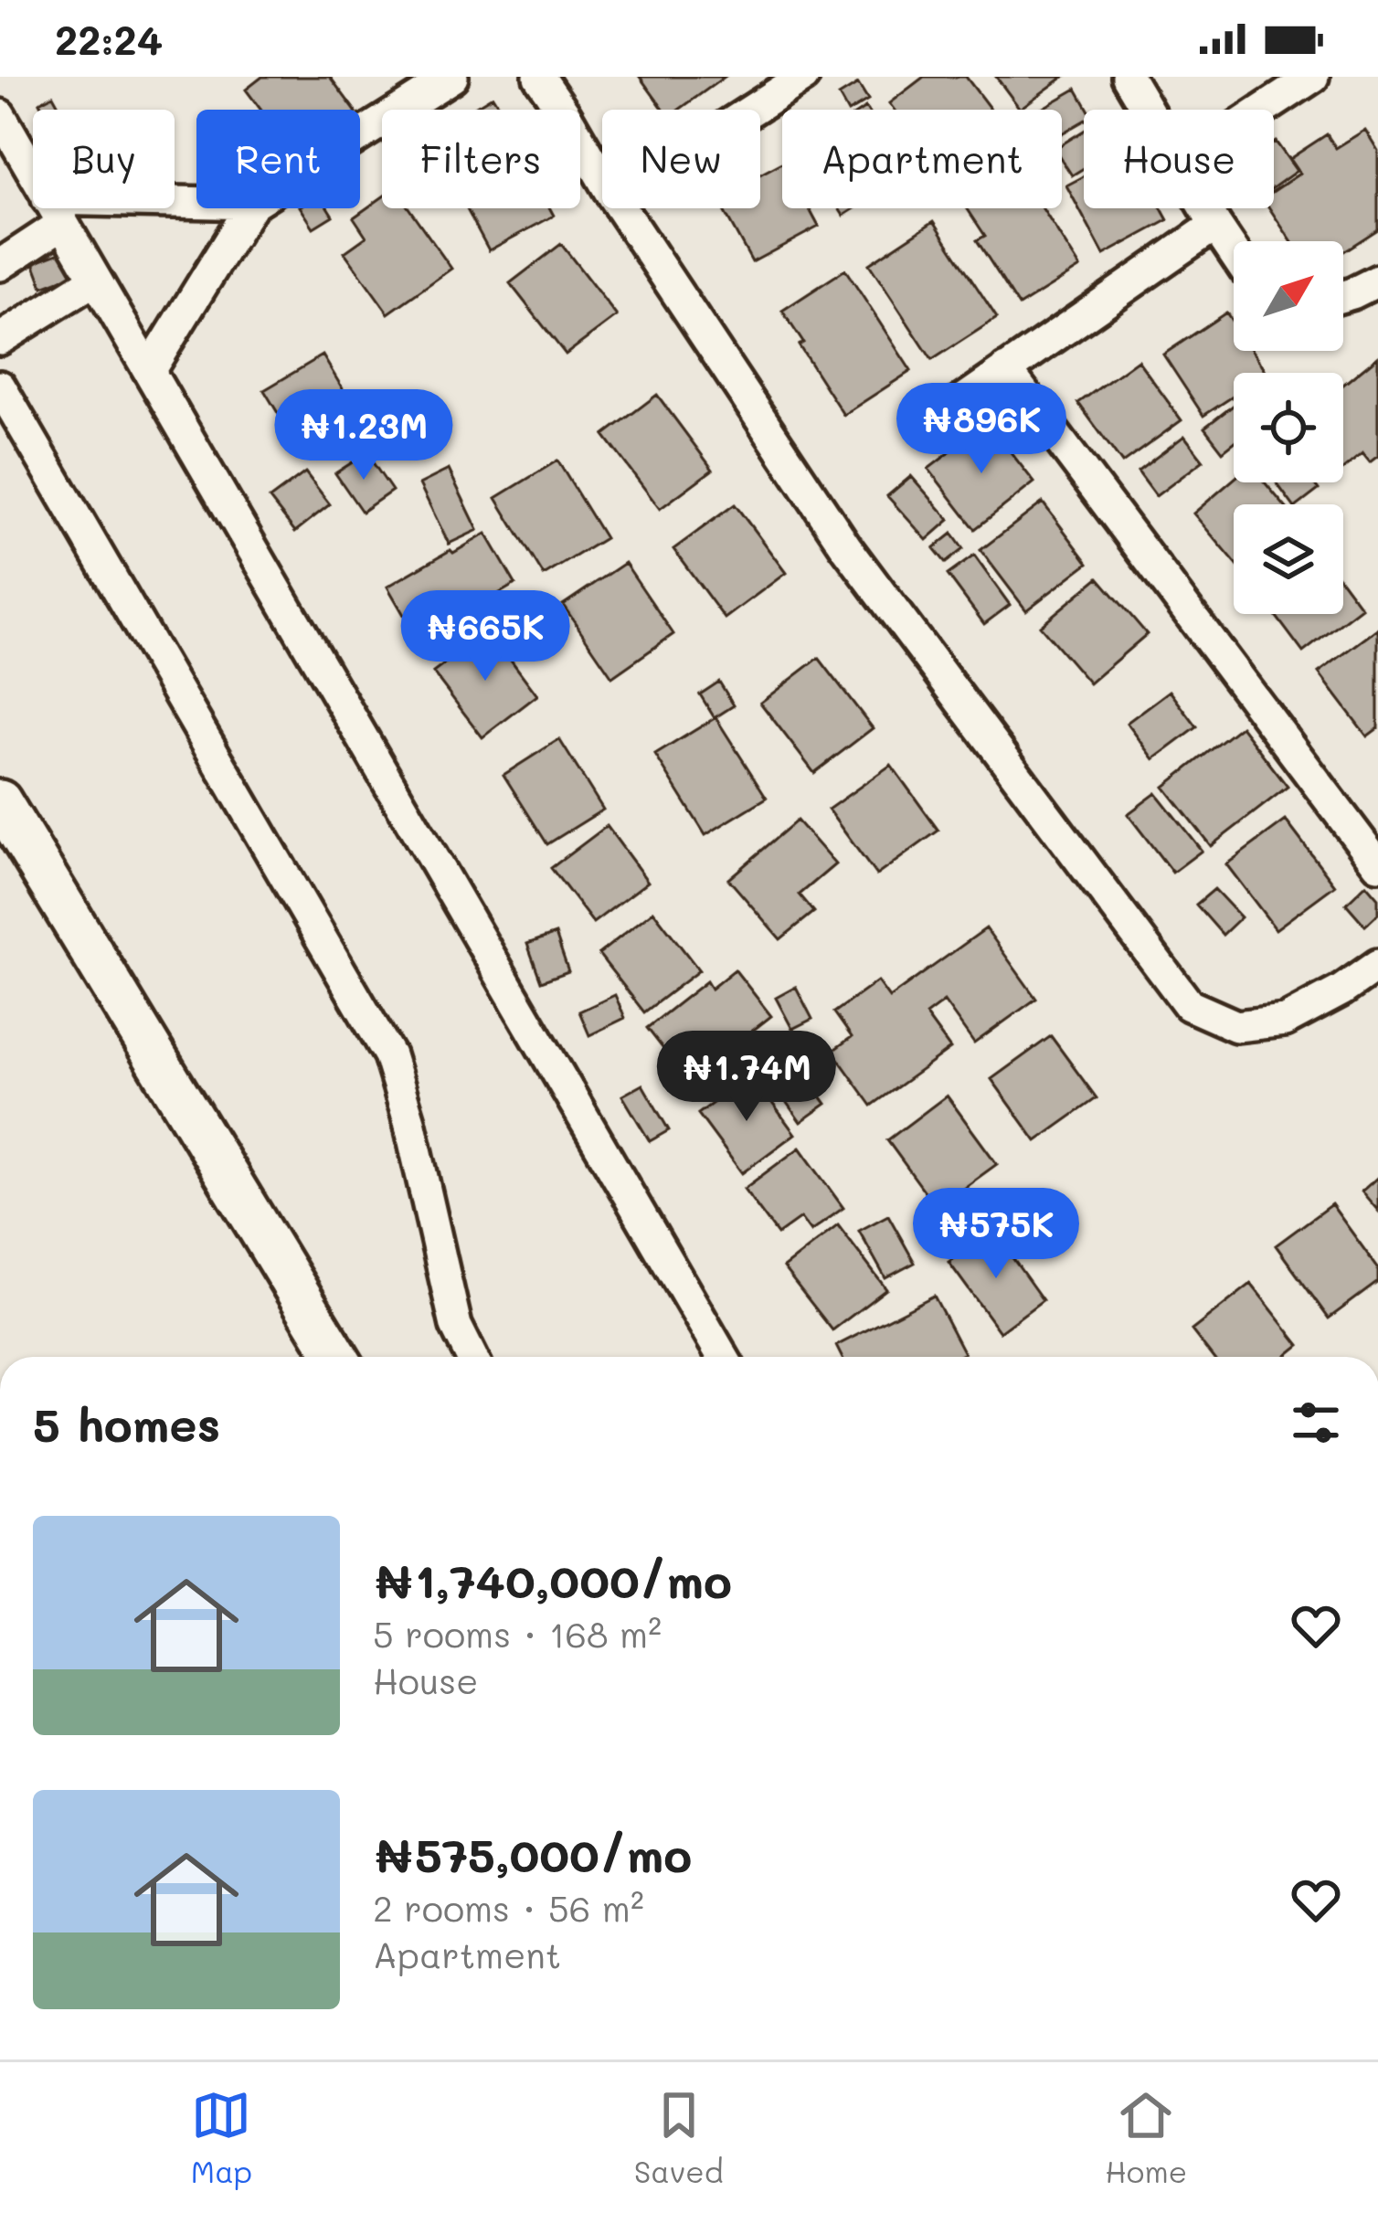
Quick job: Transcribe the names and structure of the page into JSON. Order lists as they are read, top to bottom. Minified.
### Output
{"north":"top right","page":{"status":"22:24","chip":["Buy","Rent","Filters","New","Apartment","House"],"price":["₦896K","₦1.23M","₦665K","₦1.74M","₦575K"],"heading":"5 homes","list":[{"name":"₦1,740,000/mo","note":"5 rooms · 168 m² · House"},{"name":"₦575,000/mo","note":"2 rooms · 56 m² · Apartment"}],"tabs":["Map","Saved","Home"]}}
